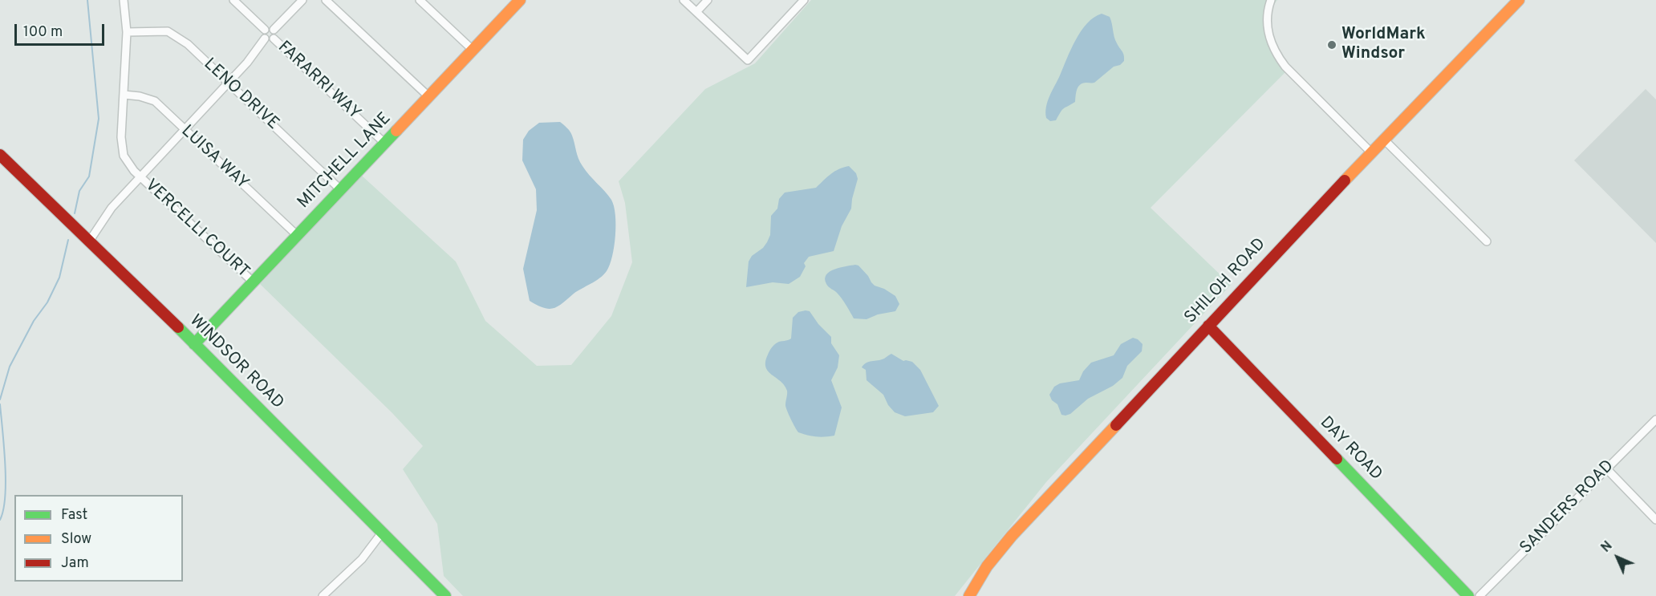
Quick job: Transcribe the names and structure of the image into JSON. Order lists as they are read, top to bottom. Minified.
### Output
{"streets":{"main road":["MITCHELL LANE","SHILOH ROAD","WINDSOR ROAD","DAY ROAD"],"street":["FARARRI WAY","LENO DRIVE","LUISA WAY","VERCELLI COURT","SANDERS ROAD"]},"crossings":[["FARARRI WAY","MITCHELL LANE"],["LENO DRIVE","MITCHELL LANE"],["LENO DRIVE","VERCELLI COURT"],["LUISA WAY","MITCHELL LANE"],["LUISA WAY","VERCELLI COURT"],["MITCHELL LANE","VERCELLI COURT"],["MITCHELL LANE","WINDSOR ROAD"],["SHILOH ROAD","DAY ROAD"]],"places":["WorldMark Windsor"],"legend":["Fast","Slow","Jam"],"scale_bar":"100 m","north":"top left"}
